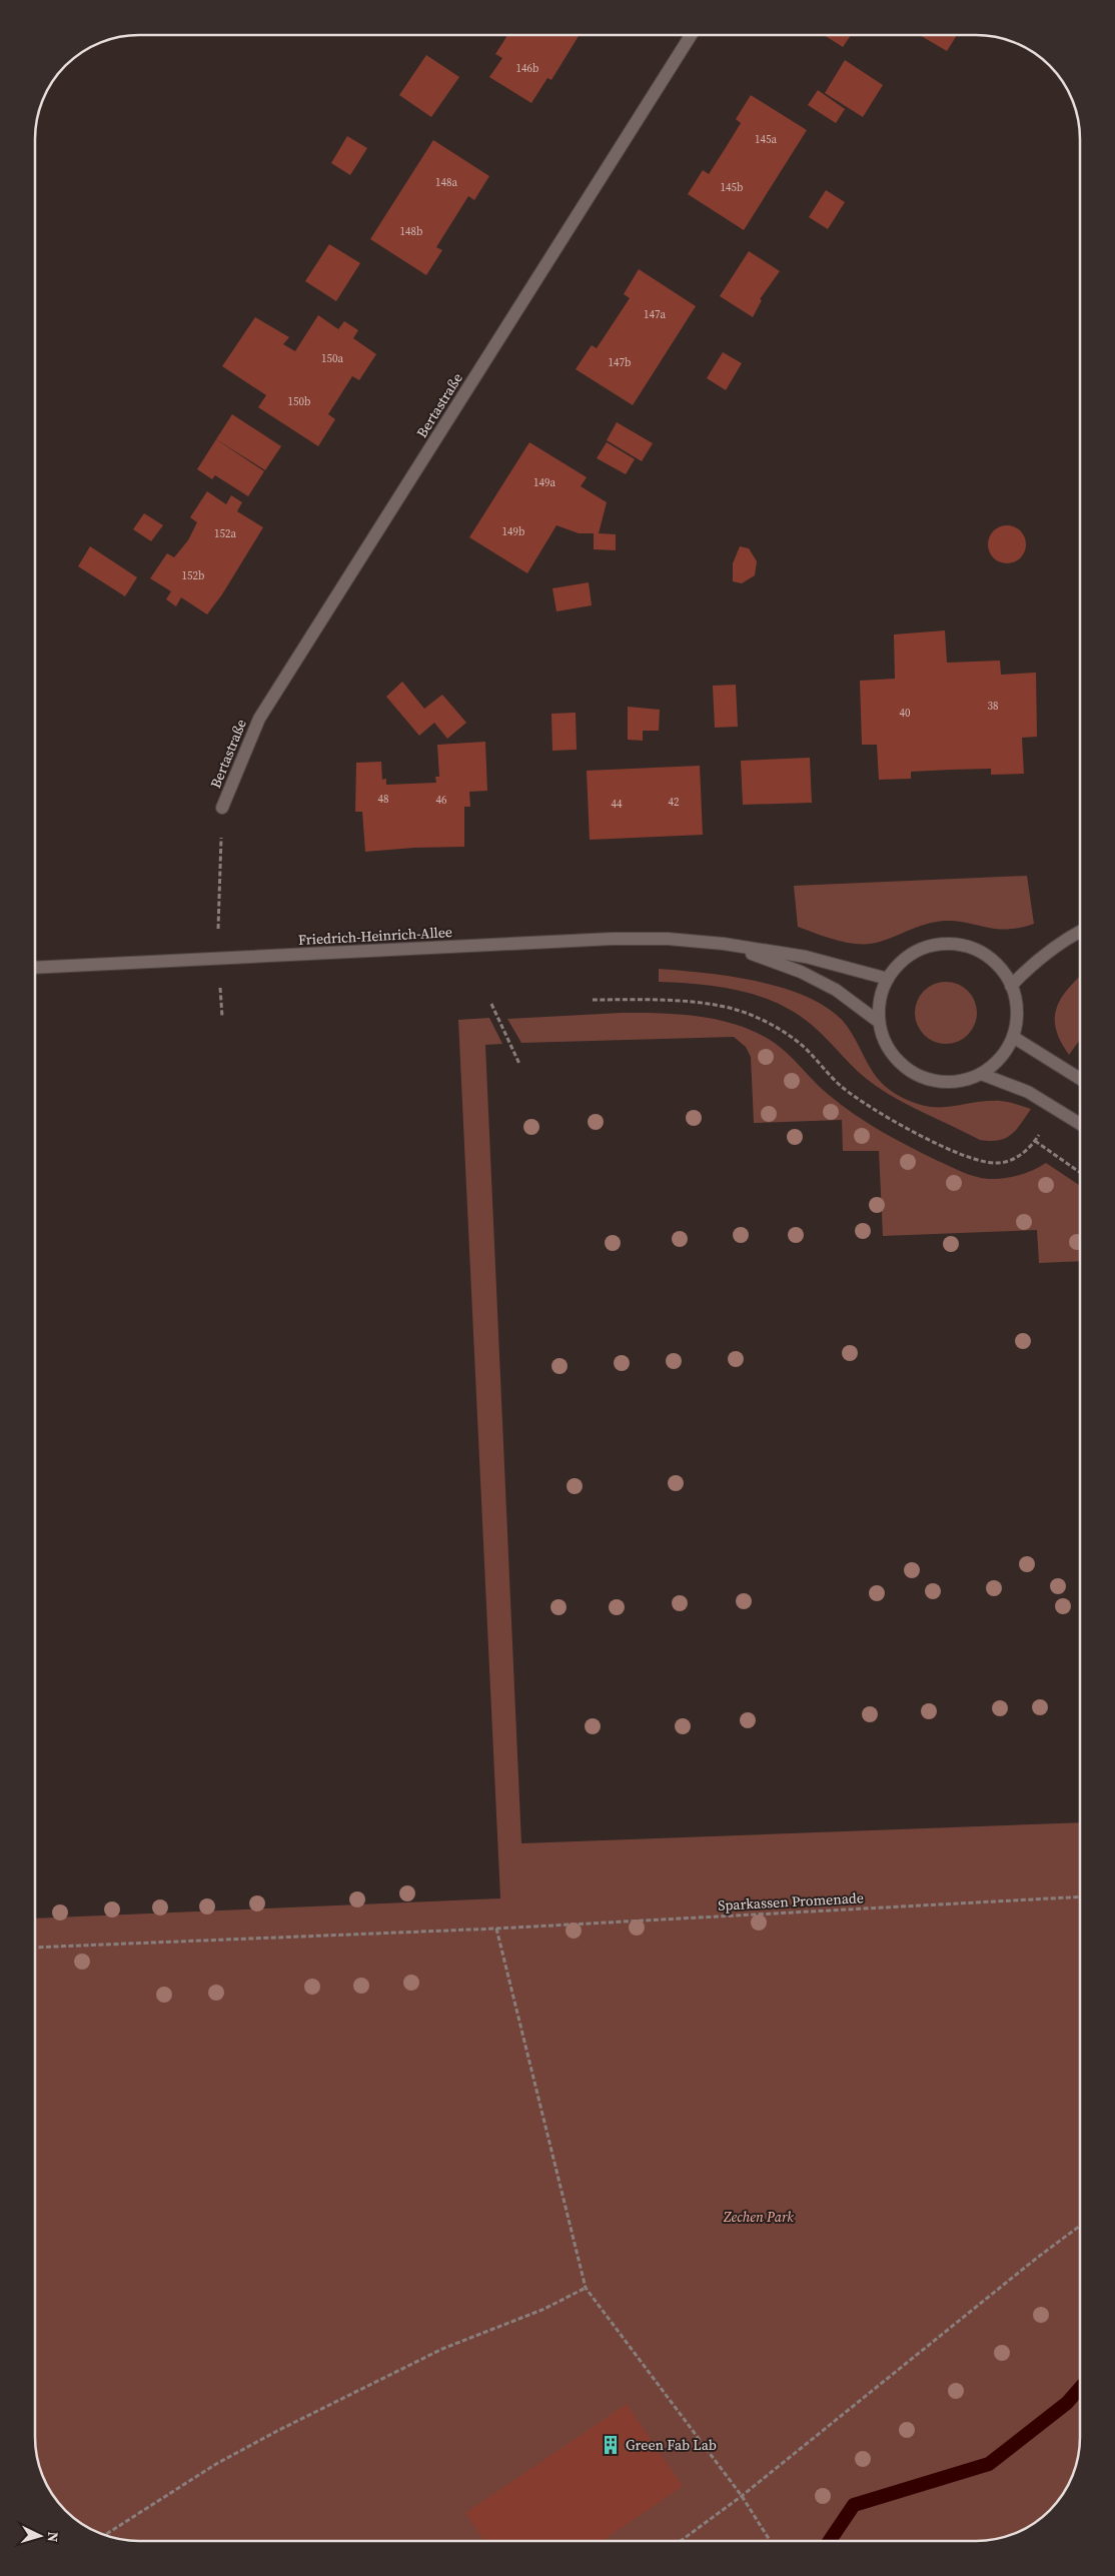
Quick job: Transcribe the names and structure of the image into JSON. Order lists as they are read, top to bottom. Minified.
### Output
{"streets":{"main road":["Bertastraße","Friedrich-Heinrich-Allee"],"path":["Sparkassen Promenade"]},"parks":["Zechen Park"],"places":{"building":["Green Fab Lab"]},"house_numbers":["146b","145a","148a","145b","148b","147a","150a","147b","150b","149a","149b","152a","152b","38","40","48","46","42","44"],"north":"right"}
